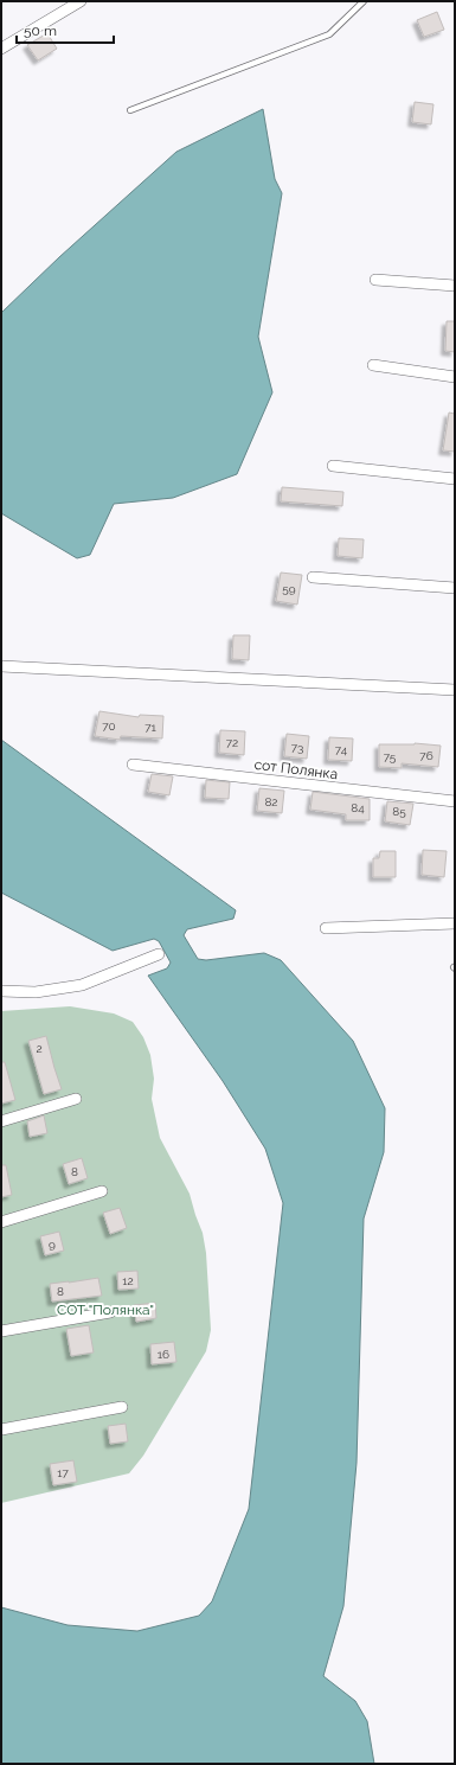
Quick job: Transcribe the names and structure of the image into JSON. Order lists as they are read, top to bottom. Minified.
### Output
{"streets":{"street":["сот Полянка"]},"parks":["СОТ \"Полянка\""],"house_numbers":["59","70","71","72","73","74","76","75","82","84","85","2","8","9","12","8","16","17"],"scale_bar":"50 m"}
